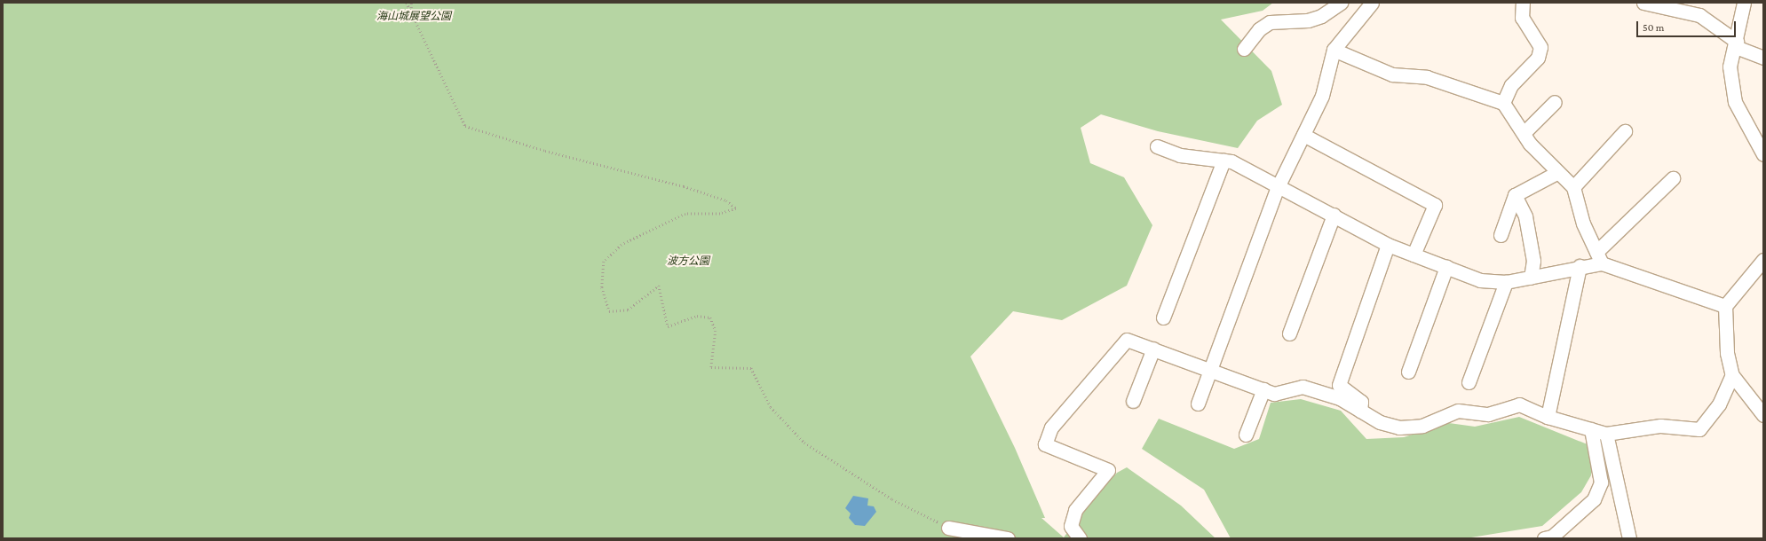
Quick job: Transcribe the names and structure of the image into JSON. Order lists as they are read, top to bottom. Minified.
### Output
{"parks":["海山城展望公園","波方公園"],"scale_bar":"50 m"}
